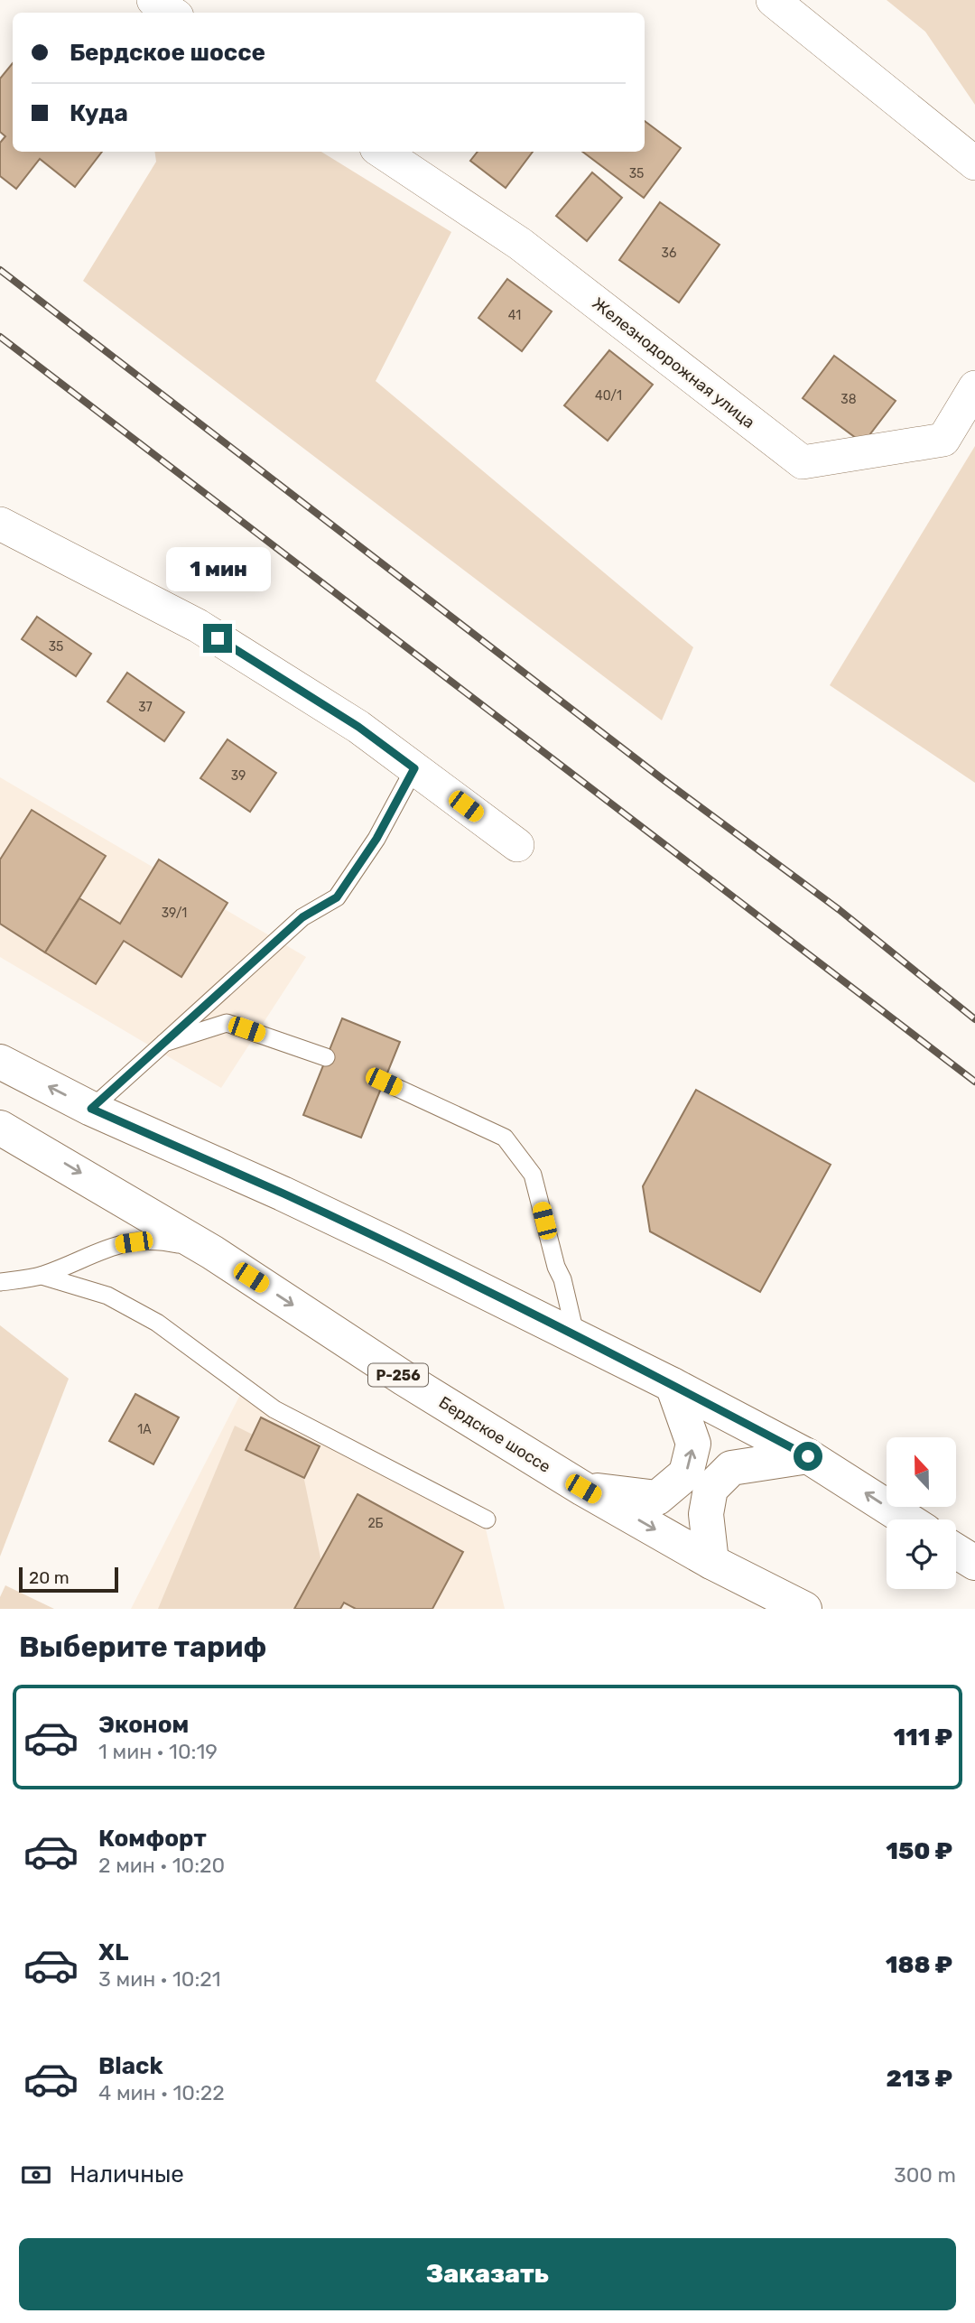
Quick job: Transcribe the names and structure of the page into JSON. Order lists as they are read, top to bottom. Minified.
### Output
{"streets":{"highway":["Р-256","Бердское шоссе"],"street":["Железнодорожная улица"]},"house_numbers":["35","36","41","40/1","38","35","37","39","39/1","1А","2Б"],"scale_bar":"20 m","north":"top","page":{"banner":["Бердское шоссе","Куда"],"bubble":"1 мин","scale":"20 m","heading":"Выберите тариф","list":[{"name":"Эконом","note":"1 мин · 10:19","value":"111 ₽"},{"name":"Комфорт","note":"2 мин · 10:20","value":"150 ₽"},{"name":"XL","note":"3 мин · 10:21","value":"188 ₽"},{"name":"Black","note":"4 мин · 10:22","value":"213 ₽"}],"pay":["Наличные","300 m"],"buttons":"Заказать"}}
